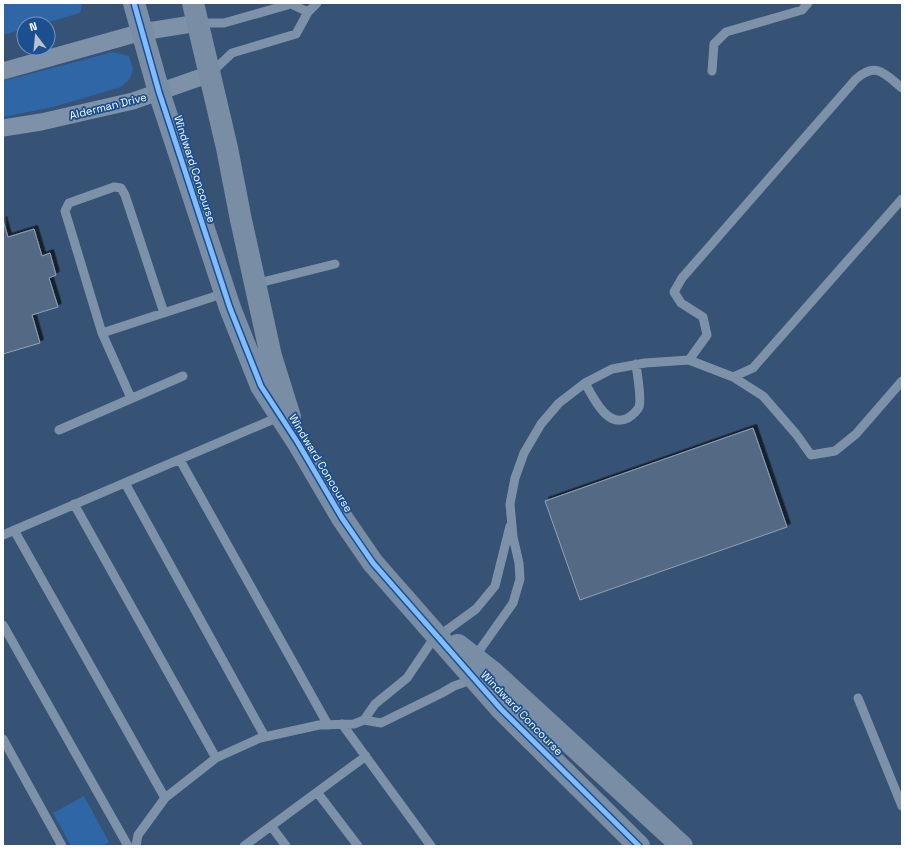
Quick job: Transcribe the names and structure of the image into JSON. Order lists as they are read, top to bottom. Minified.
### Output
{"streets":{"street":["Alderman Drive","Windward Concourse"]},"crossings":[["Alderman Drive","Windward Concourse"]],"north":"top"}
